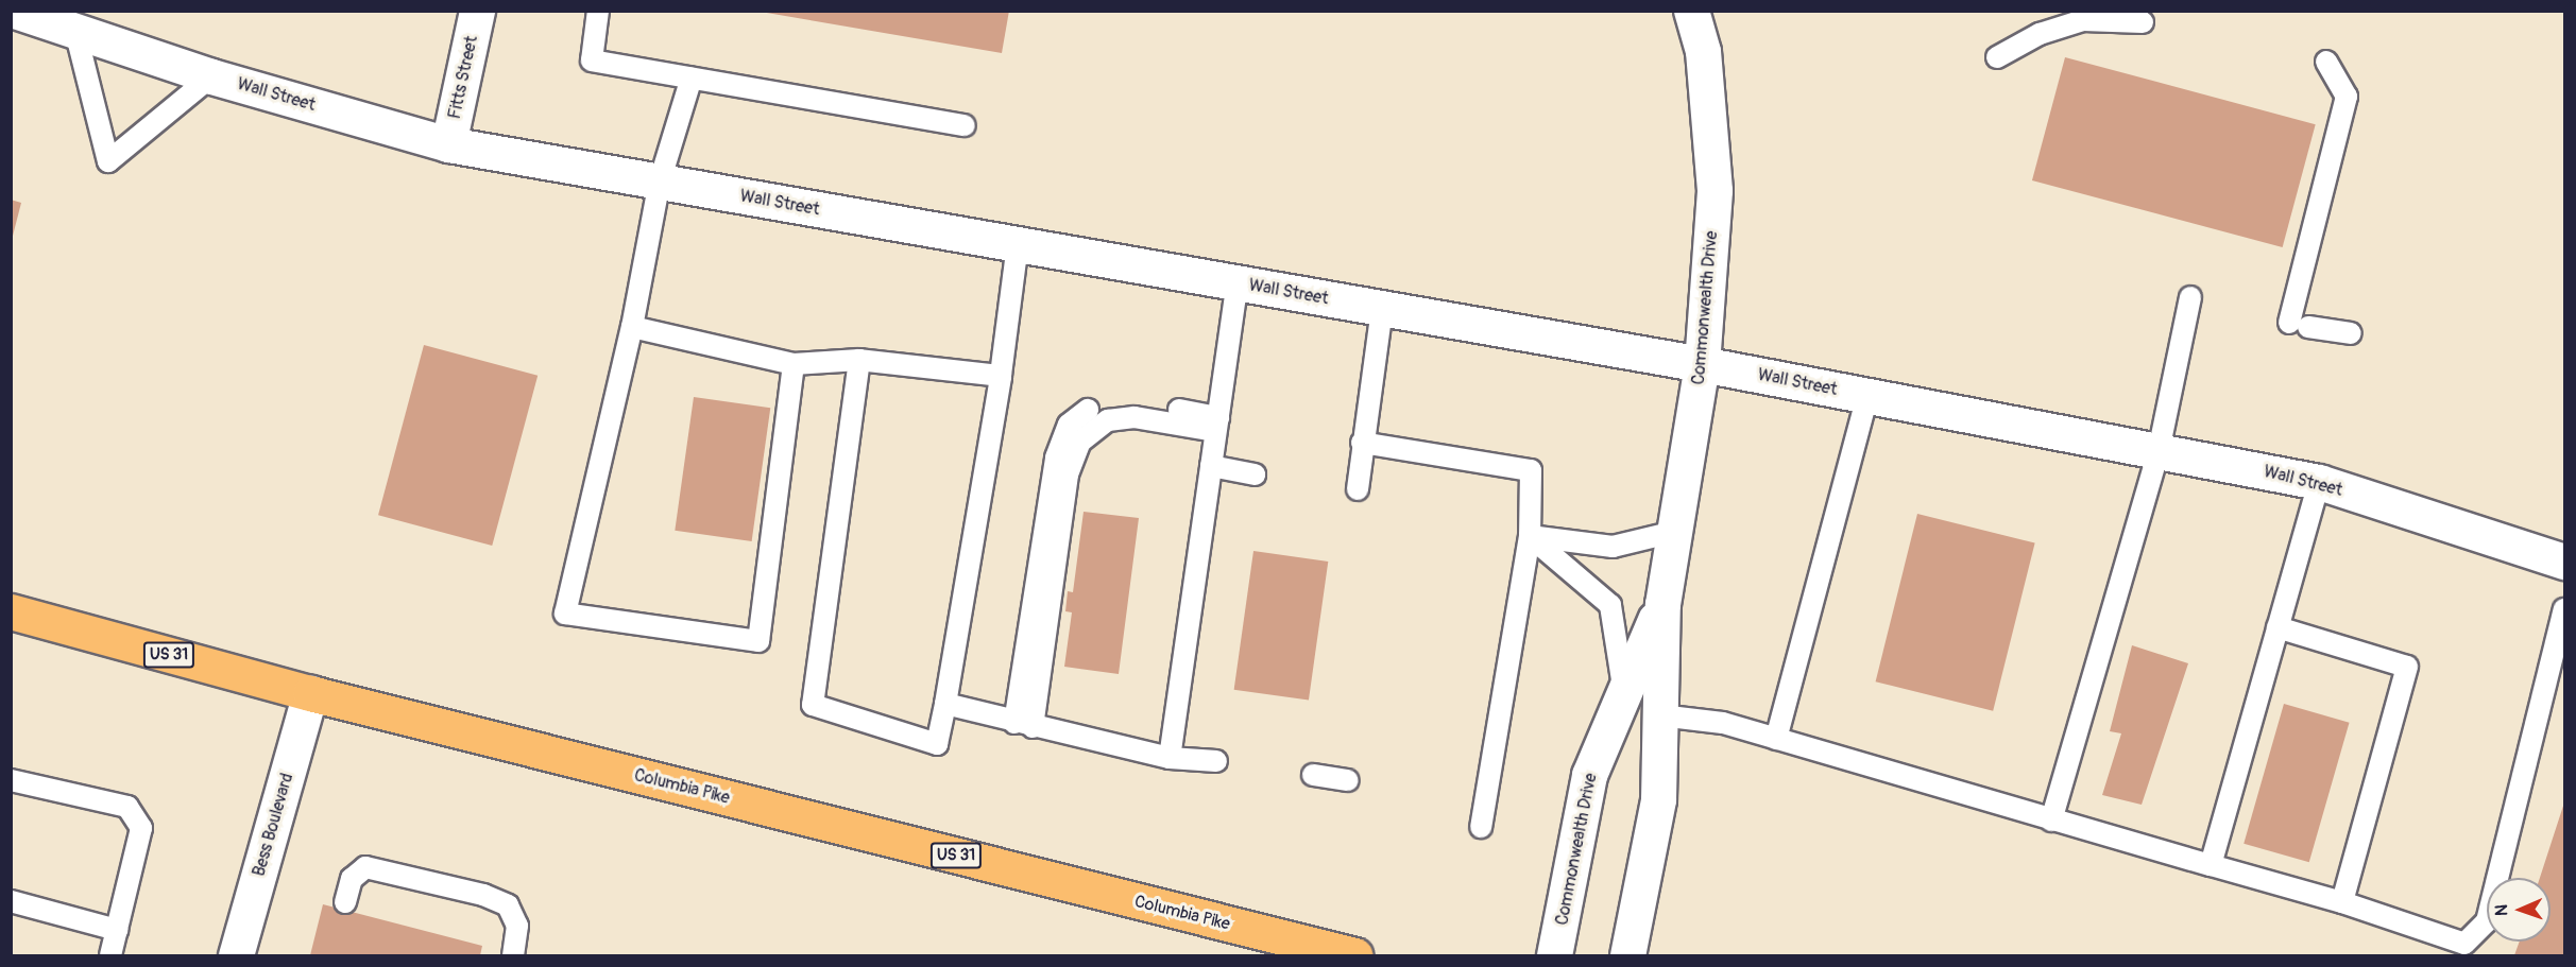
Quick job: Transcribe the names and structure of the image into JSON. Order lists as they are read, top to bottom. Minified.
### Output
{"streets":{"main road":["US 31","Columbia Pike"],"street":["Fitts Street","Wall Street","Commonwealth Drive","Bess Boulevard"]},"crossings":[["Fitts Street","Wall Street"],["Wall Street","Commonwealth Drive"],["Columbia Pike","Bess Boulevard"]],"north":"left"}
